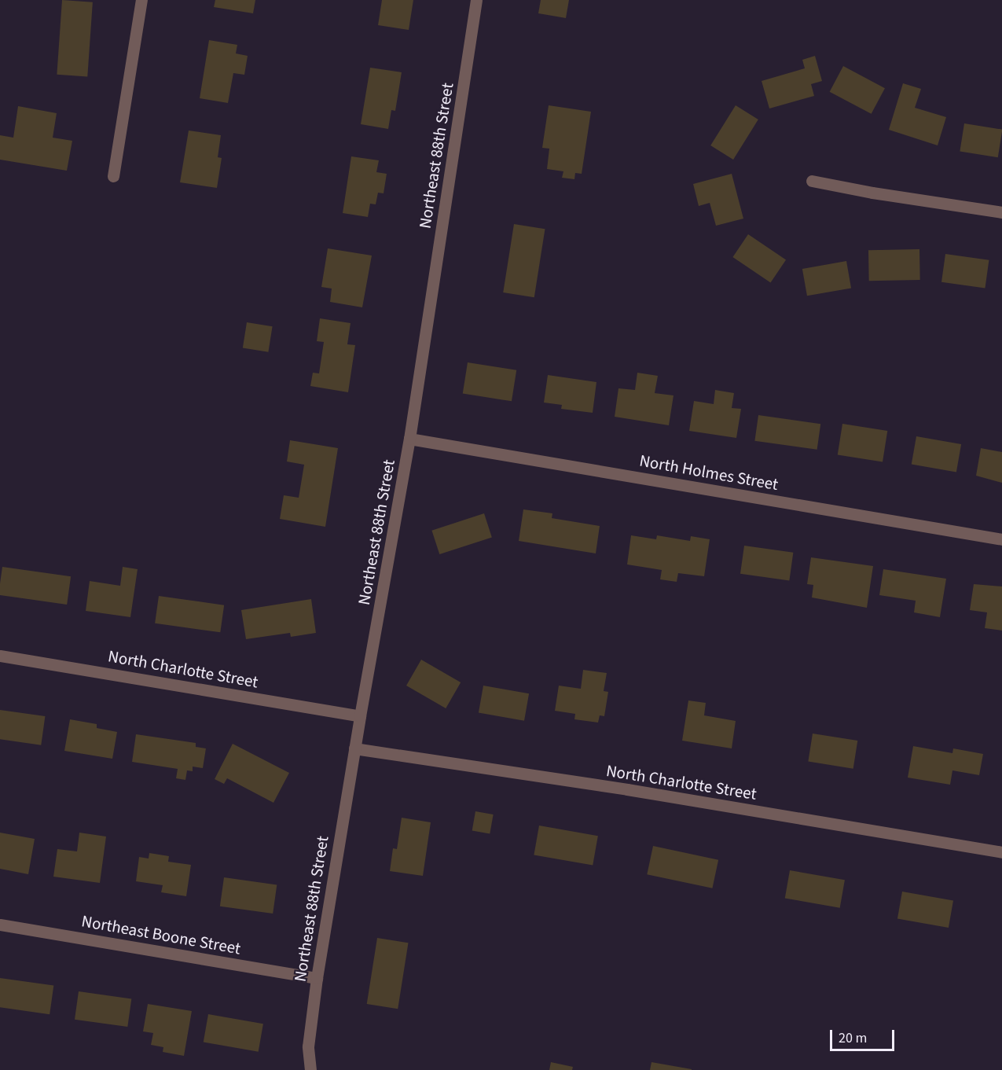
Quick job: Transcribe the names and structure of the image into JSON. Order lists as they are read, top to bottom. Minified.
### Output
{"streets":{"street":["Northeast 88th Street","North Holmes Street","North Charlotte Street","Northeast Boone Street"]},"crossings":[["Northeast 88th Street","North Holmes Street"],["Northeast 88th Street","North Charlotte Street"],["Northeast 88th Street","Northeast Boone Street"]],"scale_bar":"20 m"}
